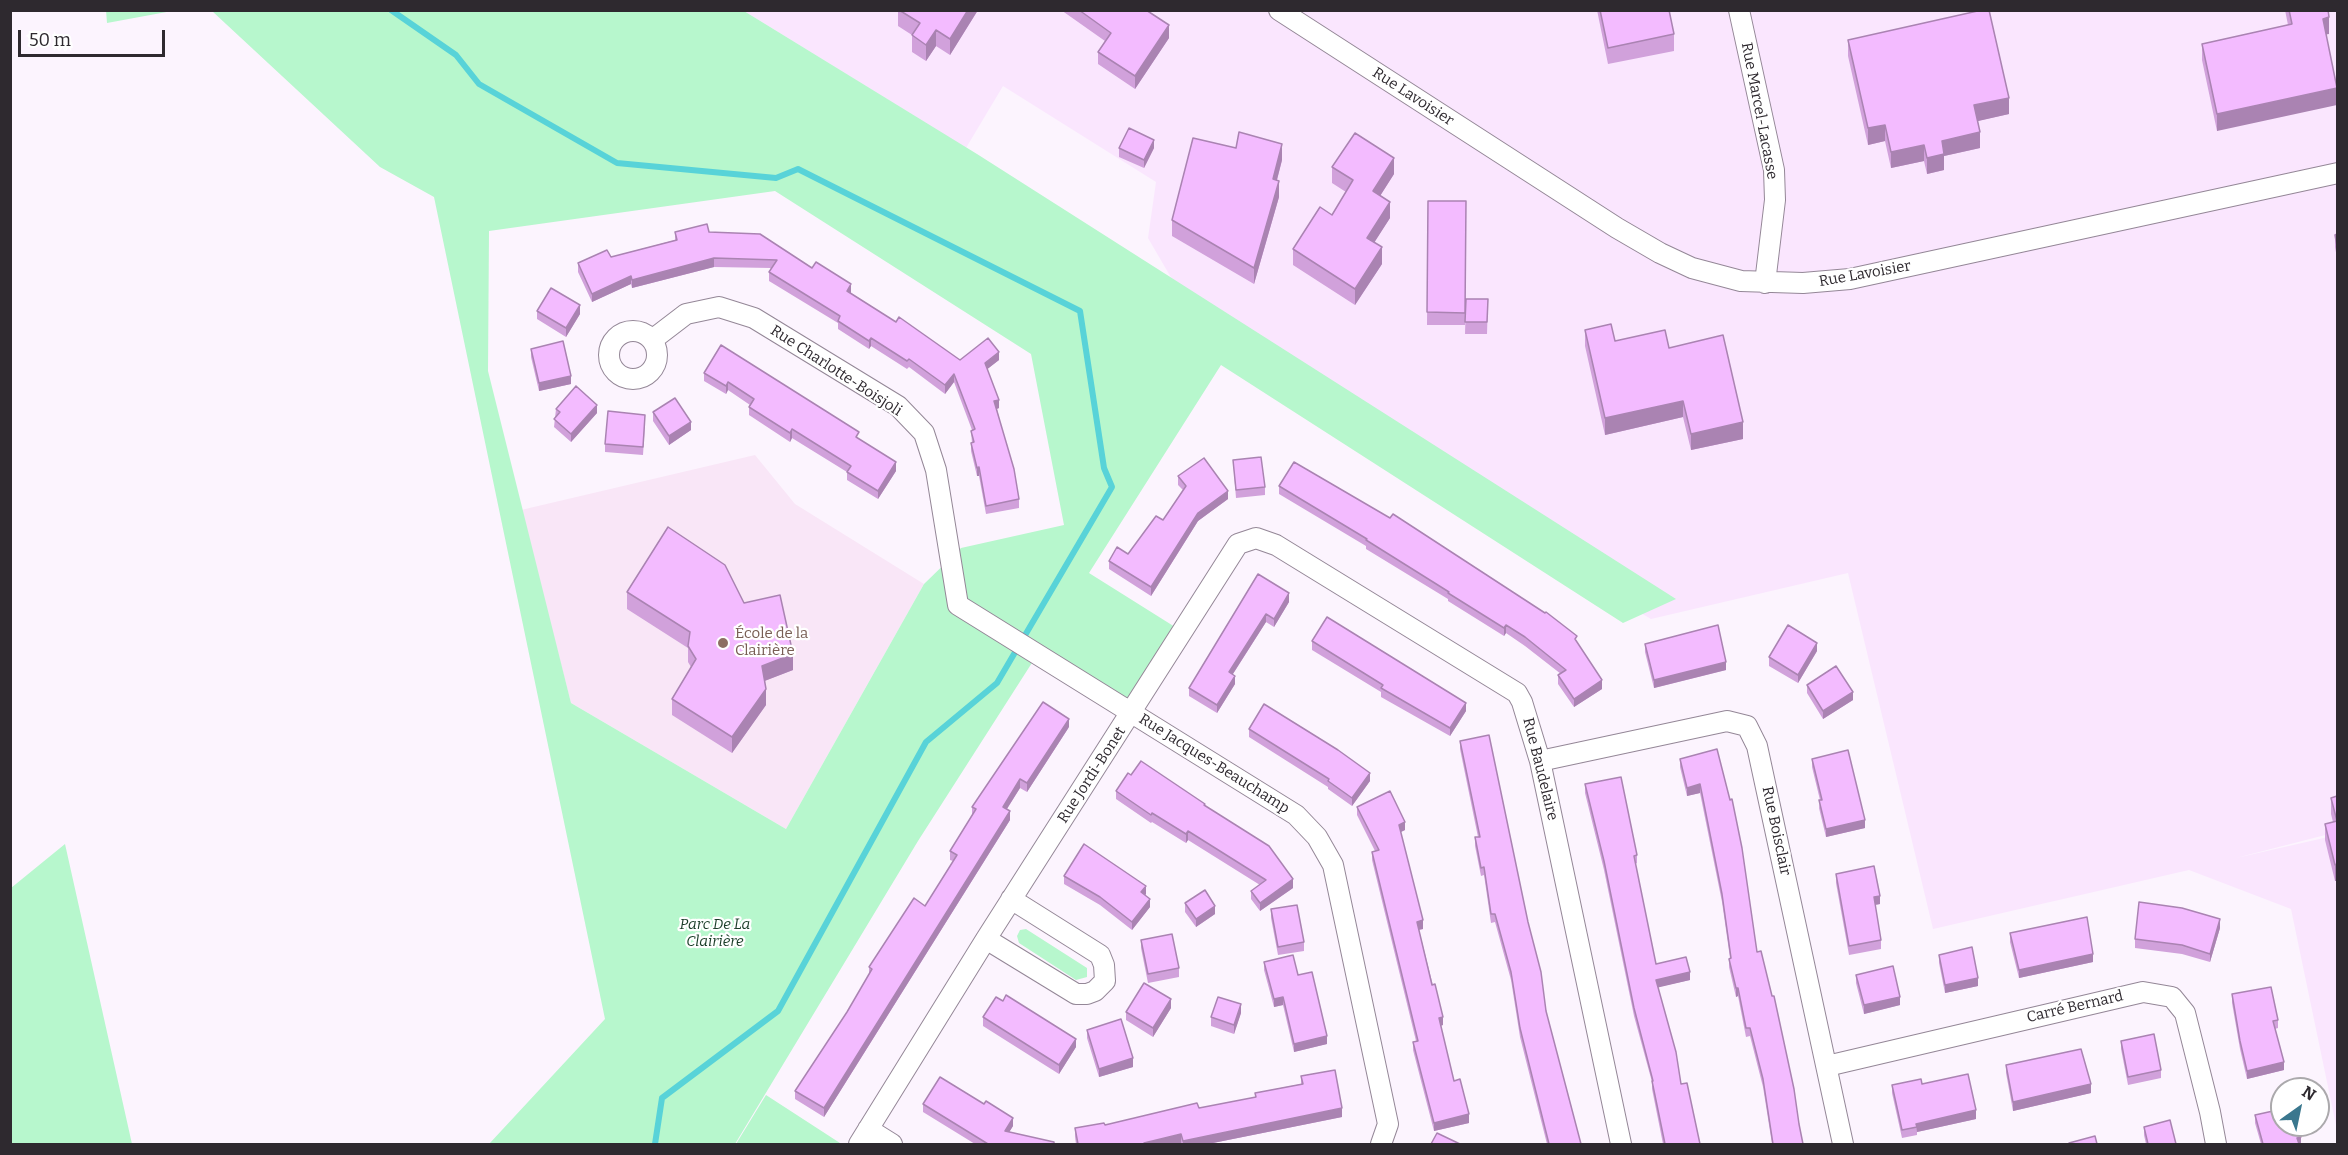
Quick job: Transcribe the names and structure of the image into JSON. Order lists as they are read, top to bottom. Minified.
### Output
{"streets":{"street":["Rue Lavoisier","Rue Marcel-Lacasse","Rue Charlotte-Boisjoli","Rue Jacques-Beauchamp","Rue Baudelaire","Rue Jordi-Bonet","Rue Boisclair","Carré Bernard"]},"crossings":[["Rue Lavoisier","Rue Marcel-Lacasse"],["Rue Charlotte-Boisjoli","Rue Jacques-Beauchamp"],["Rue Jacques-Beauchamp","Rue Jordi-Bonet"],["Rue Baudelaire","Rue Jordi-Bonet"],["Rue Baudelaire","Rue Boisclair"],["Rue Boisclair","Carré Bernard"]],"parks":["Parc De La Clairière"],"places":["École de la Clairière"],"scale_bar":"50 m","north":"top right"}
